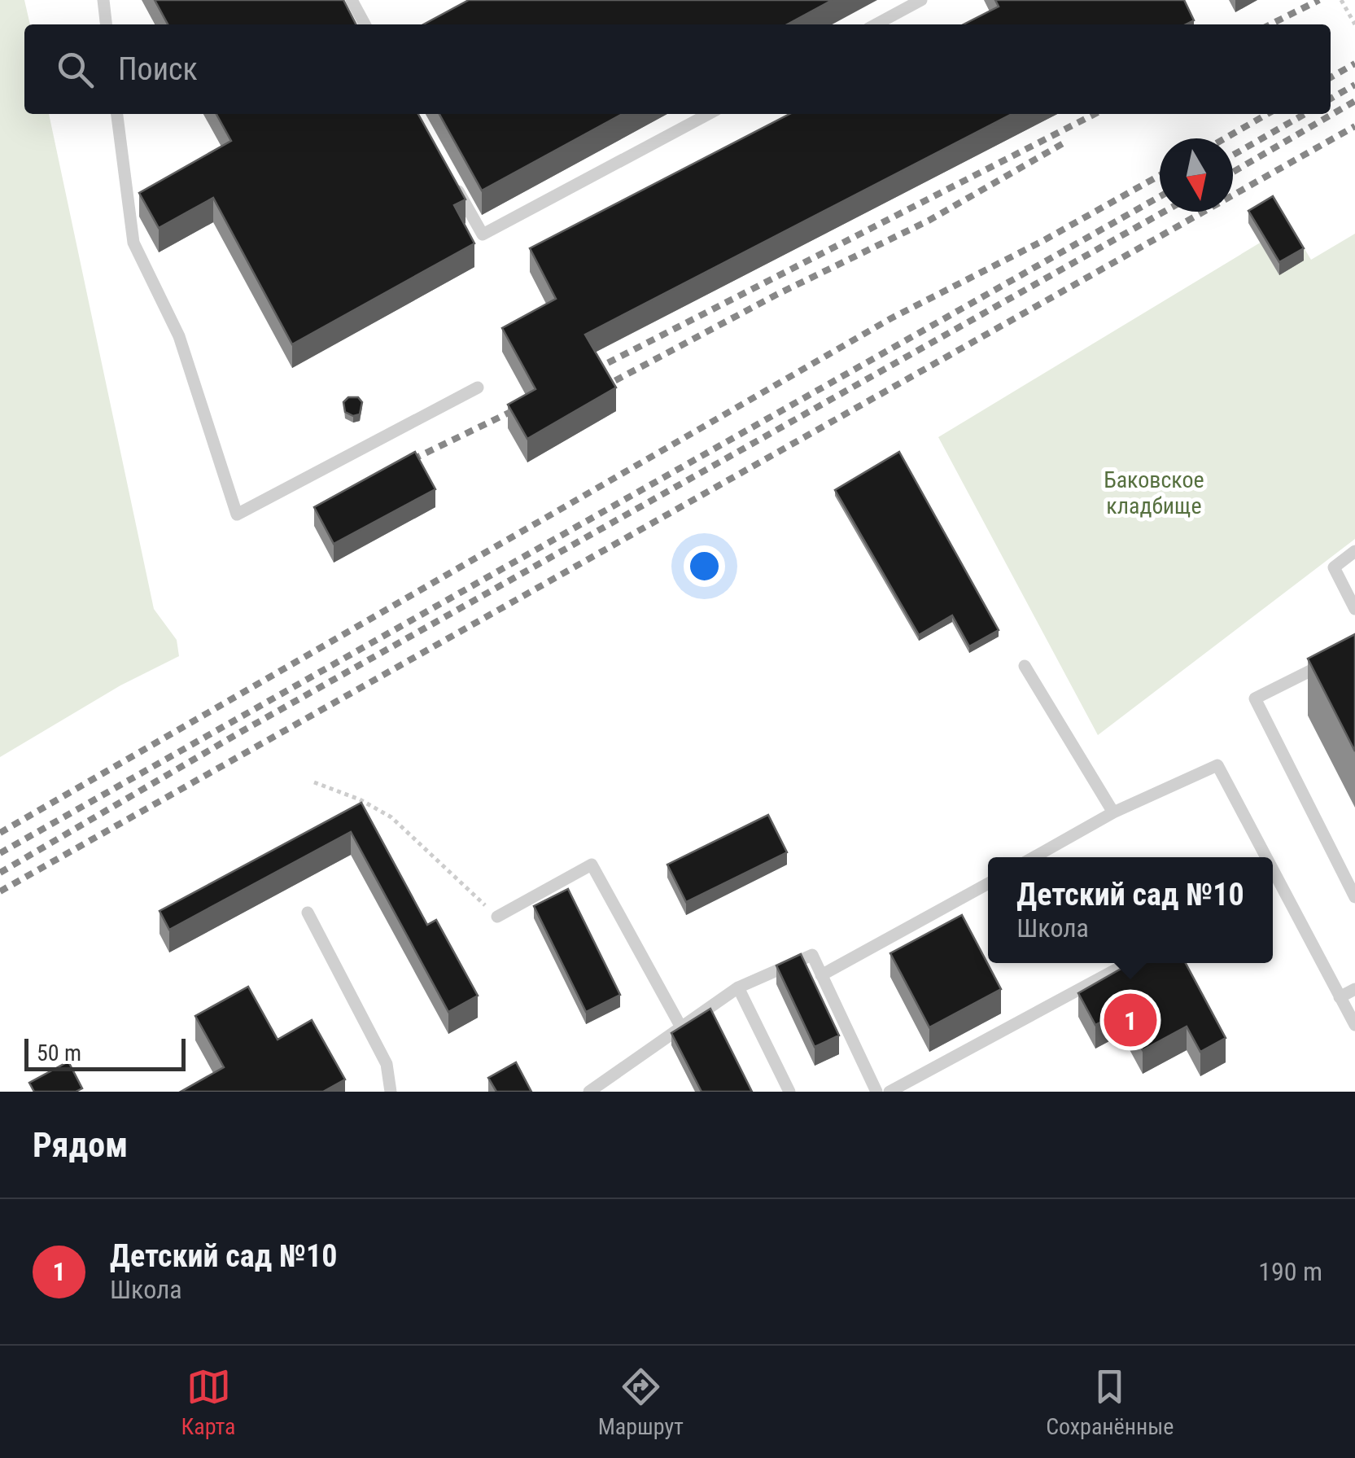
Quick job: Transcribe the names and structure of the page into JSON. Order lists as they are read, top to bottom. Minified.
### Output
{"parks":["Баковское кладбище"],"scale_bar":"50 m","north":"bottom","page":{"search":"Поиск","popup":["Детский сад №10","Школа"],"pins":"1","scale":"50 m","heading":"Рядом","list":[{"mark":"1","name":"Детский сад №10","note":"Школа","value":"190 m"}],"nav":["Карта","Маршрут","Сохранённые"]}}
